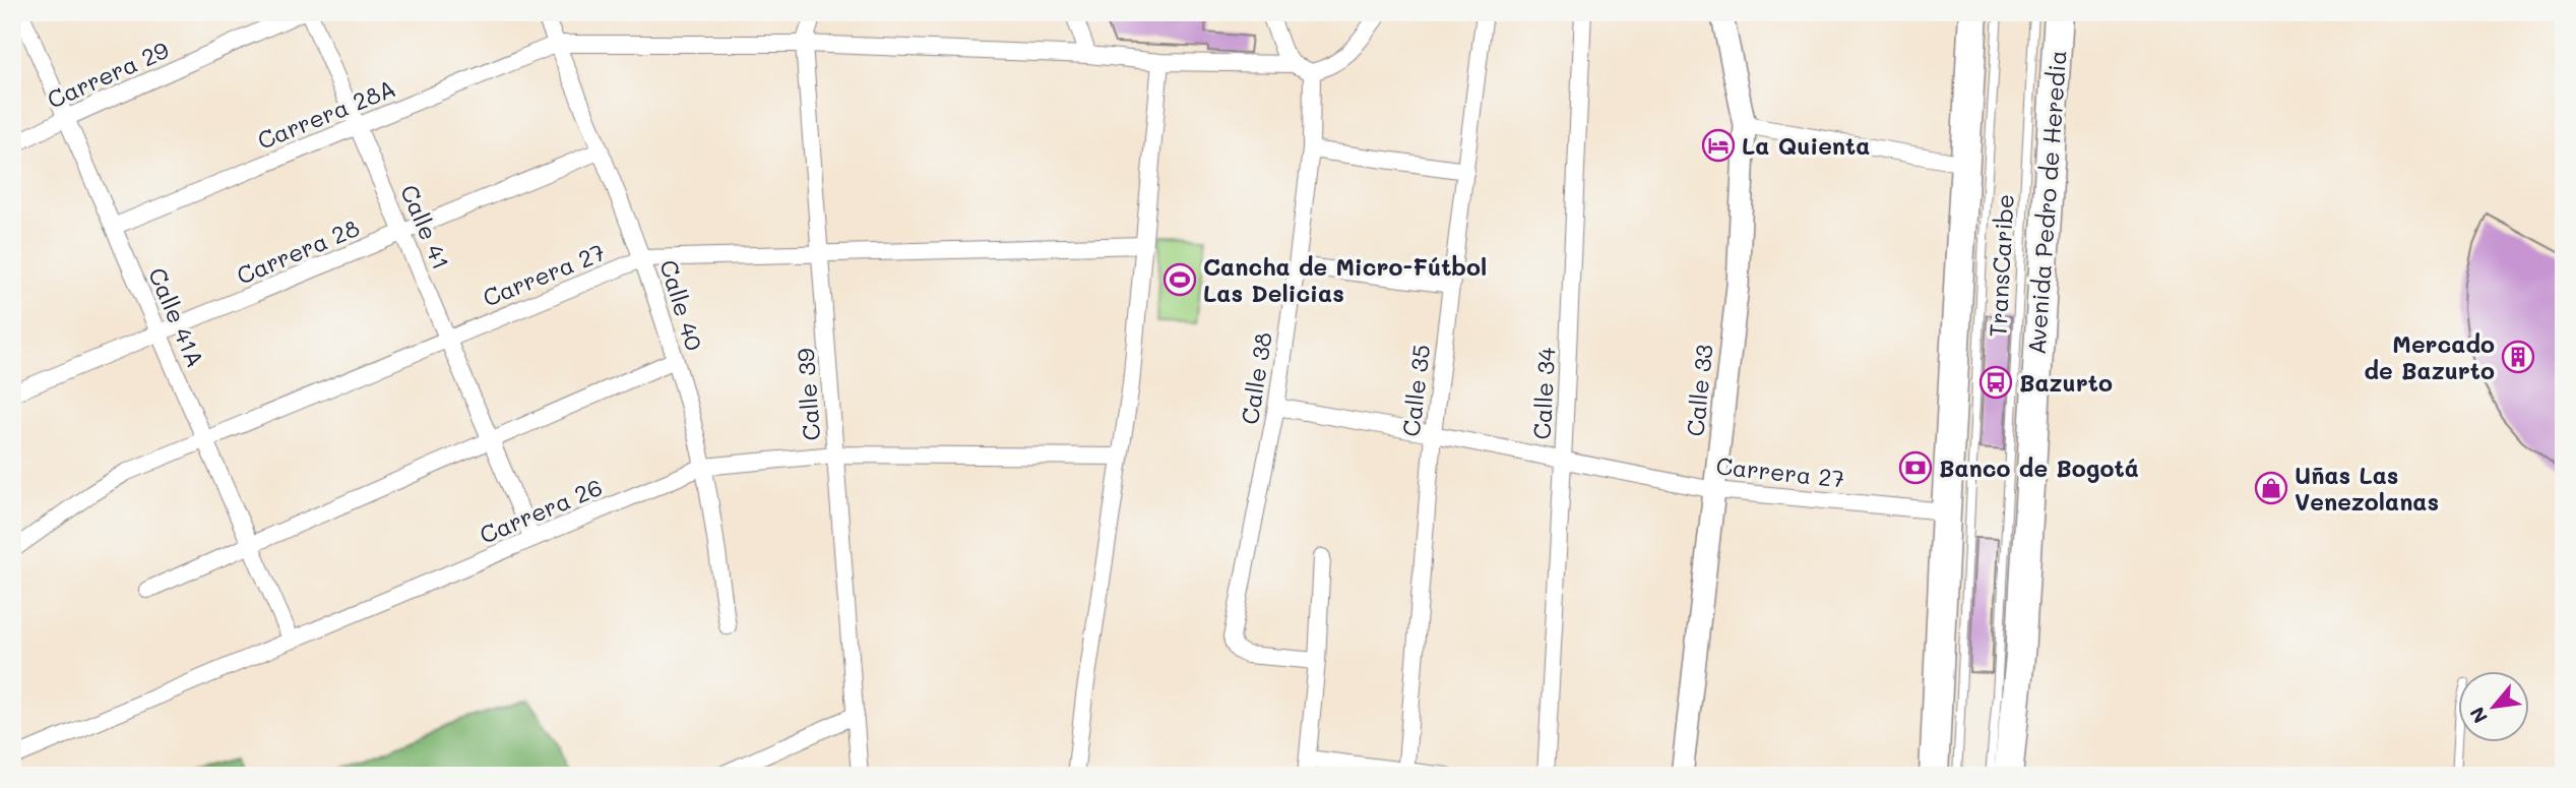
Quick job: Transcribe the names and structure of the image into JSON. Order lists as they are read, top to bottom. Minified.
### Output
{"streets":{"highway":["Avenida Pedro de Heredia"],"street":["Carrera 29","Carrera 28A","Calle 41","Carrera 28","Carrera 27","Calle 40","Calle 41A","Calle 38","Calle 35","Calle 33","Calle 34","Calle 39","Carrera 26"],"lane":["TransCaribe"]},"crossings":[["Carrera 29","Calle 41A"],["Carrera 28A","Calle 41"],["Carrera 28A","Calle 40"],["Carrera 28A","Calle 41A"],["Calle 41","Carrera 28"],["Calle 41","Carrera 27"],["Calle 41","Carrera 26"],["Carrera 28","Calle 40"],["Carrera 28","Calle 41A"],["Carrera 27","Calle 40"],["Carrera 27","Calle 41A"],["Carrera 27","Calle 38"],["Carrera 27","Calle 35"],["Carrera 27","Calle 33"],["Carrera 27","Calle 34"],["Carrera 27","Calle 39"],["Calle 40","Carrera 26"],["Calle 41A","Carrera 26"],["Calle 39","Carrera 26"]],"places":{"hotel":["La Quienta"],"sports":["Cancha de Micro-Fútbol Las Delicias"],"building":["Mercado de Bazurto"],"bus stop":["Bazurto"],"bank":["Banco de Bogotá"],"shop":["Uñas Las Venezolanas"]},"north":"bottom left"}
